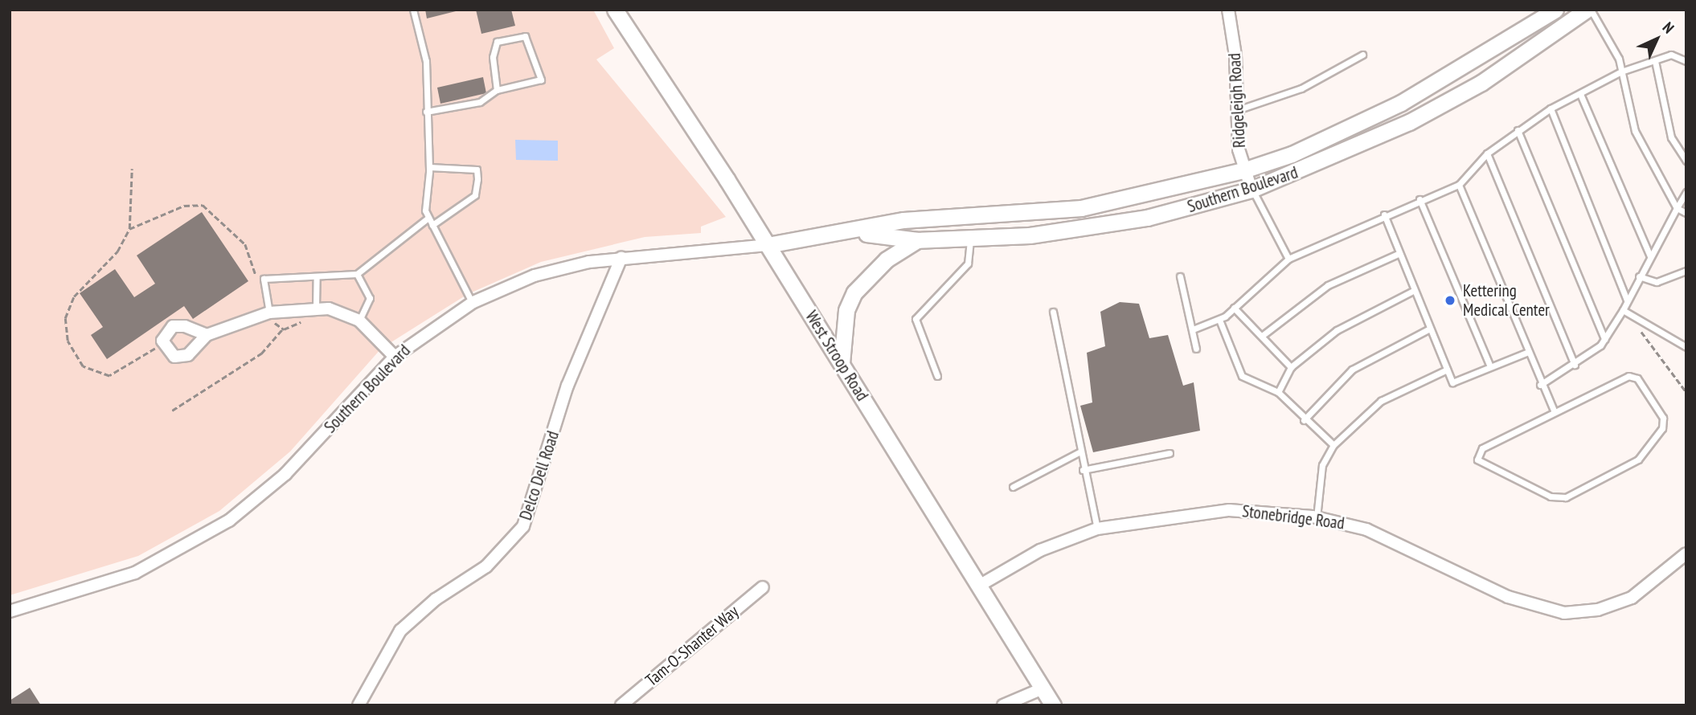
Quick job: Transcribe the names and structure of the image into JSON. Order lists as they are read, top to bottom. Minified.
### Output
{"streets":{"street":["Ridgeleigh Road","Southern Boulevard","West Stroop Road","Delco Dell Road","Stonebridge Road","Tam-O-Shanter Way"]},"crossings":[["Ridgeleigh Road","Southern Boulevard"],["Southern Boulevard","West Stroop Road"],["Southern Boulevard","Delco Dell Road"],["West Stroop Road","Stonebridge Road"]],"places":["Kettering Medical Center"],"north":"top right"}
